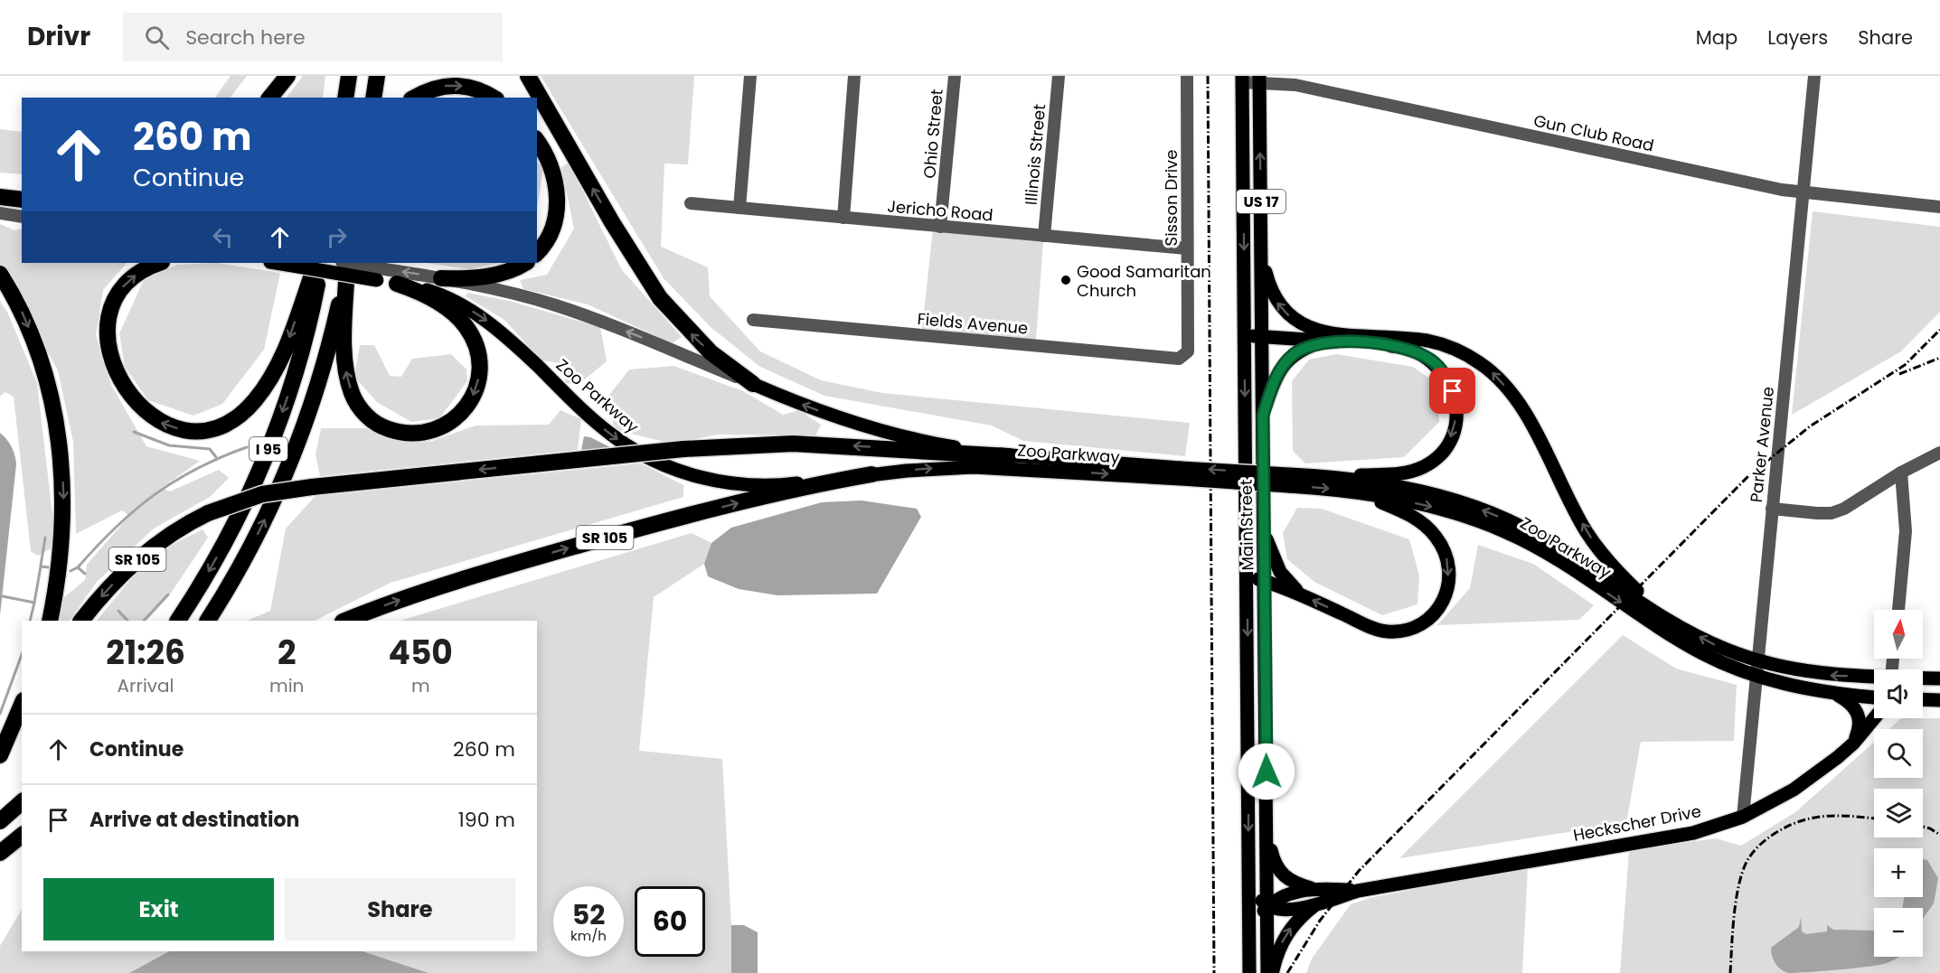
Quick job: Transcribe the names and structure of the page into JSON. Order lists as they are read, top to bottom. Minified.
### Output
{"streets":{"highway":["I 95","SR 105"],"main road":["US 17","Zoo Parkway","Main Street","Heckscher Drive"],"street":["Gun Club Road","Ohio Street","Illinois Street","Sisson Drive","Jericho Road","Fields Avenue","Parker Avenue"]},"crossings":[["Gun Club Road","Parker Avenue"],["Gun Club Road","Main Street"],["Ohio Street","Jericho Road"],["Illinois Street","Jericho Road"],["Sisson Drive","Jericho Road"],["Sisson Drive","Fields Avenue"],["Zoo Parkway","Parker Avenue"],["Zoo Parkway","SR 105"],["Parker Avenue","Heckscher Drive"],["Main Street","Heckscher Drive"]],"places":["Good Samaritan Church"],"north":"top","page":{"header":"Drivr","search":"Search here","nav":["Map","Layers","Share"],"turn":["260 m","Continue"],"map_buttons":["+","−"],"eta":["21:26","Arrival","2","min","450","m"],"list":[{"name":"Continue","value":"260 m"},{"name":"Arrive at destination","value":"190 m"}],"buttons":["Exit","Share"],"speed":"52 km/h","limit":"60"}}
